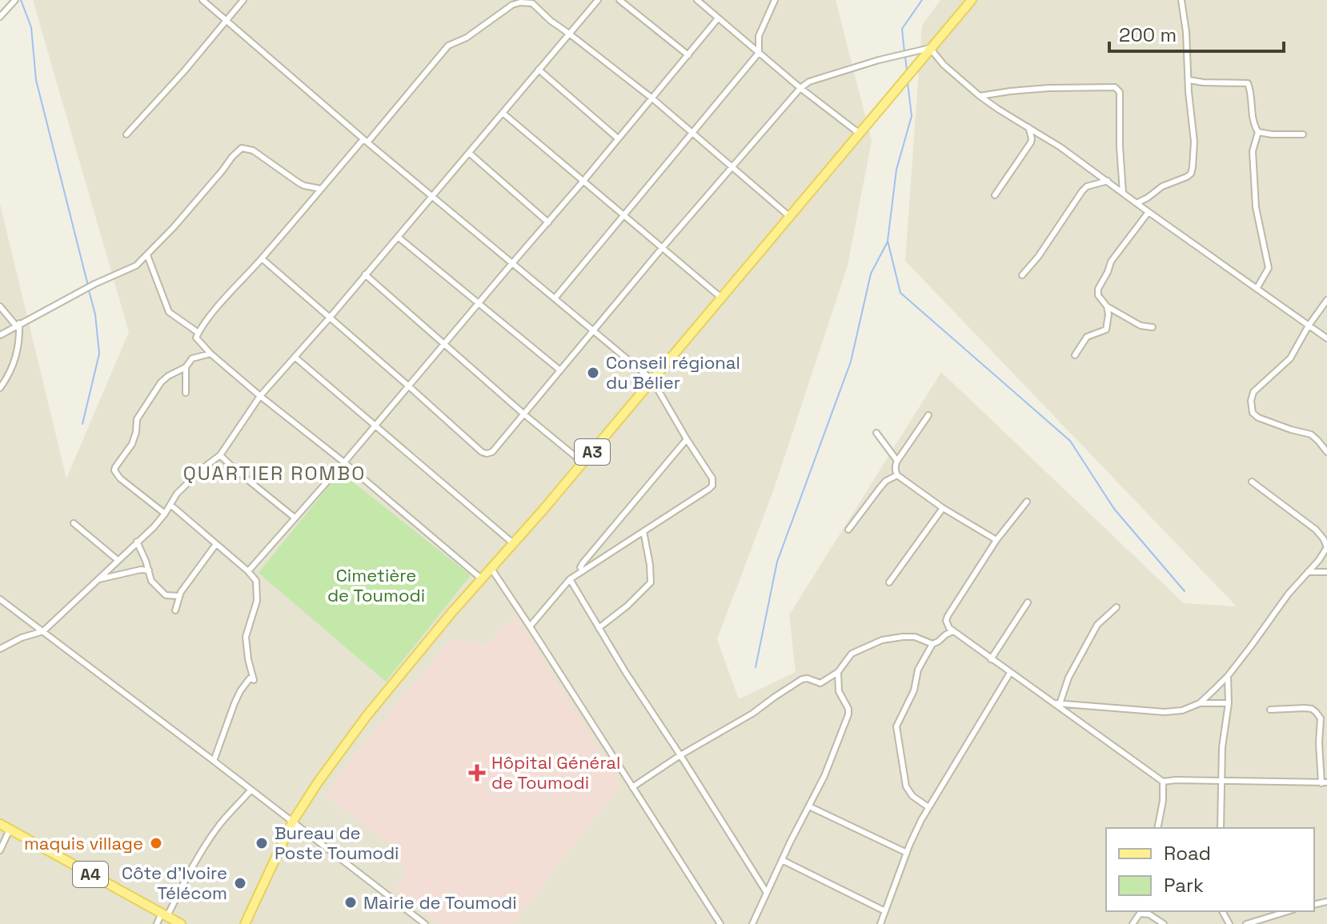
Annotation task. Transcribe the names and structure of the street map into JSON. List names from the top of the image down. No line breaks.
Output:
{"streets":{"main road":["A3","A4"]},"districts":["QUARTIER ROMBO"],"parks":["Cimetière de Toumodi"],"places":{"other":["Conseil régional du Bélier","maquis village","Bureau de Poste Toumodi","Côte d'Ivoire Télécom","Mairie de Toumodi"],"health":["Hôpital Général de Toumodi"]},"legend":["Road","Park"],"scale_bar":"200 m"}
